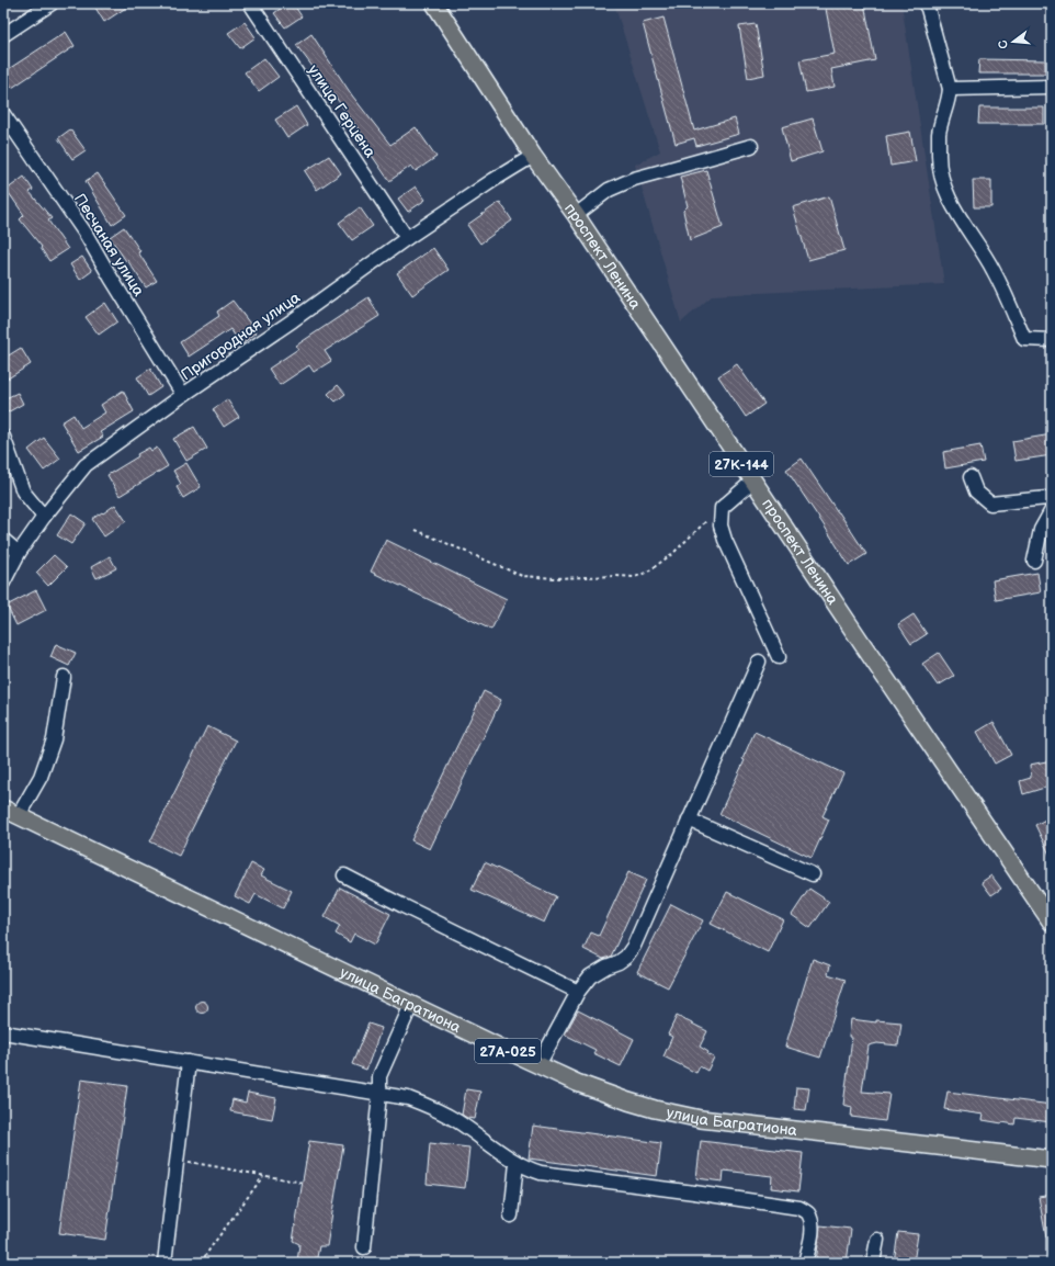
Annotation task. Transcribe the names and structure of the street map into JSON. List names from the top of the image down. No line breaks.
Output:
{"streets":{"main road":["проспект Ленина","27К-144","улица Багратиона","27А-025"],"street":["улица Герцена","Песчаная улица","Пригородная улица"]},"crossings":[["улица Герцена","Пригородная улица"],["Песчаная улица","Пригородная улица"],["проспект Ленина","Пригородная улица"]],"north":"left"}
